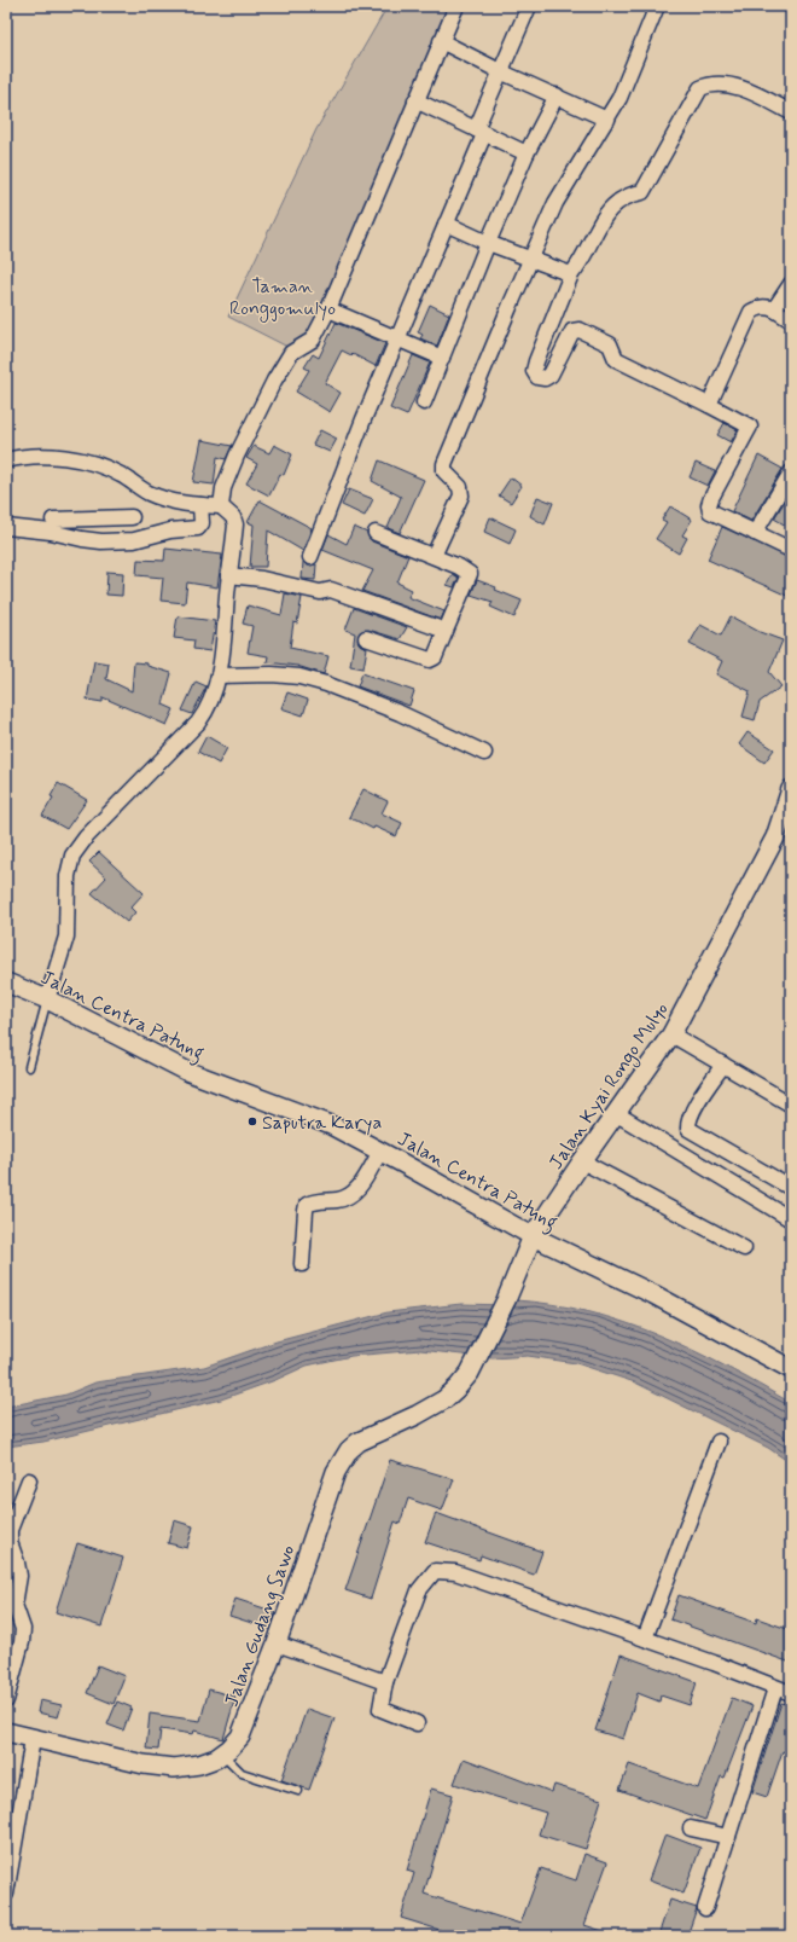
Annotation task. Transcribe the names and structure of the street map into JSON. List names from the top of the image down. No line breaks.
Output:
{"streets":{"street":["Jalan Centra Patung","Jalan Kyai Rongo Mulyo","Jalan Gudang Sawo"]},"crossings":[["Jalan Centra Patung","Jalan Kyai Rongo Mulyo"],["Jalan Kyai Rongo Mulyo","Jalan Gudang Sawo"]],"parks":["Taman Ronggomulyo"],"places":["Saputra Karya"]}
